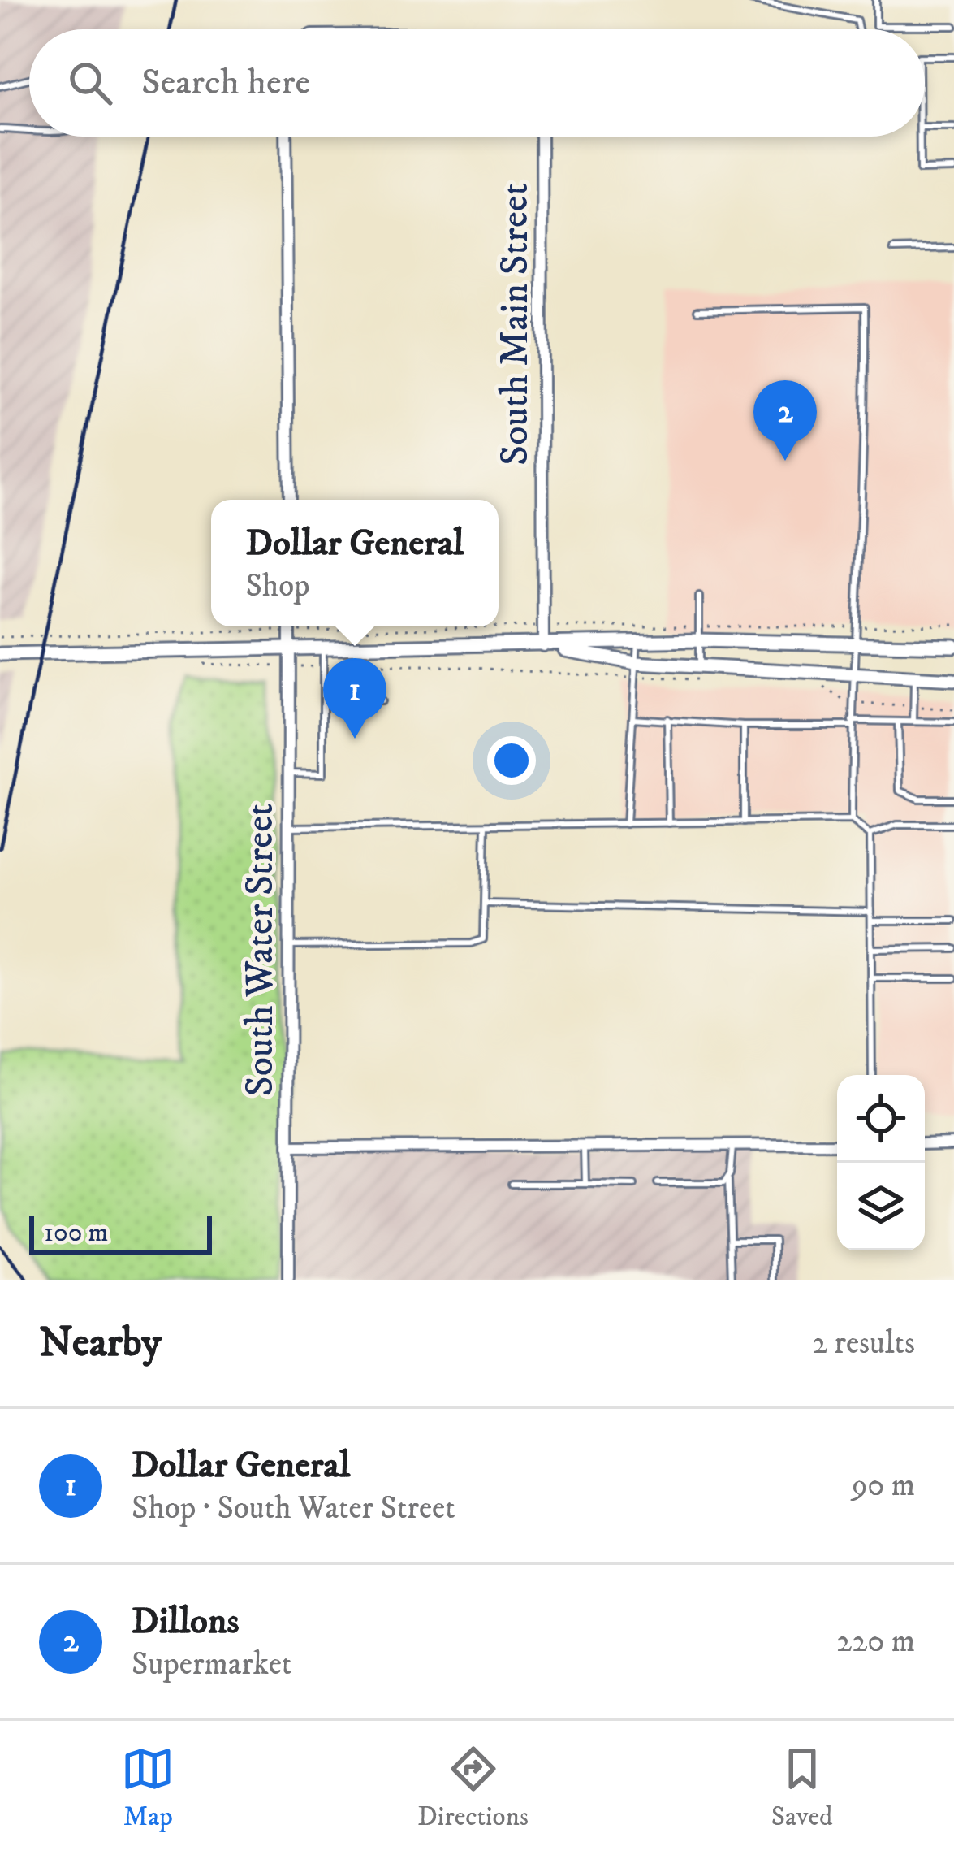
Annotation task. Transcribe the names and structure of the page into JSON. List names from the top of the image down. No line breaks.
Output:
{"streets":{"street":["South Main Street","South Water Street"]},"scale_bar":"100 m","page":{"search":"Search here","pins":["2","1"],"popup":["Dollar General","Shop"],"scale":"100 m","heading":["Nearby","2 results"],"list":[{"mark":"1","name":"Dollar General","note":"Shop · South Water Street","value":"90 m"},{"mark":"2","name":"Dillons","note":"Supermarket","value":"220 m"}],"nav":["Map","Directions","Saved"]}}
